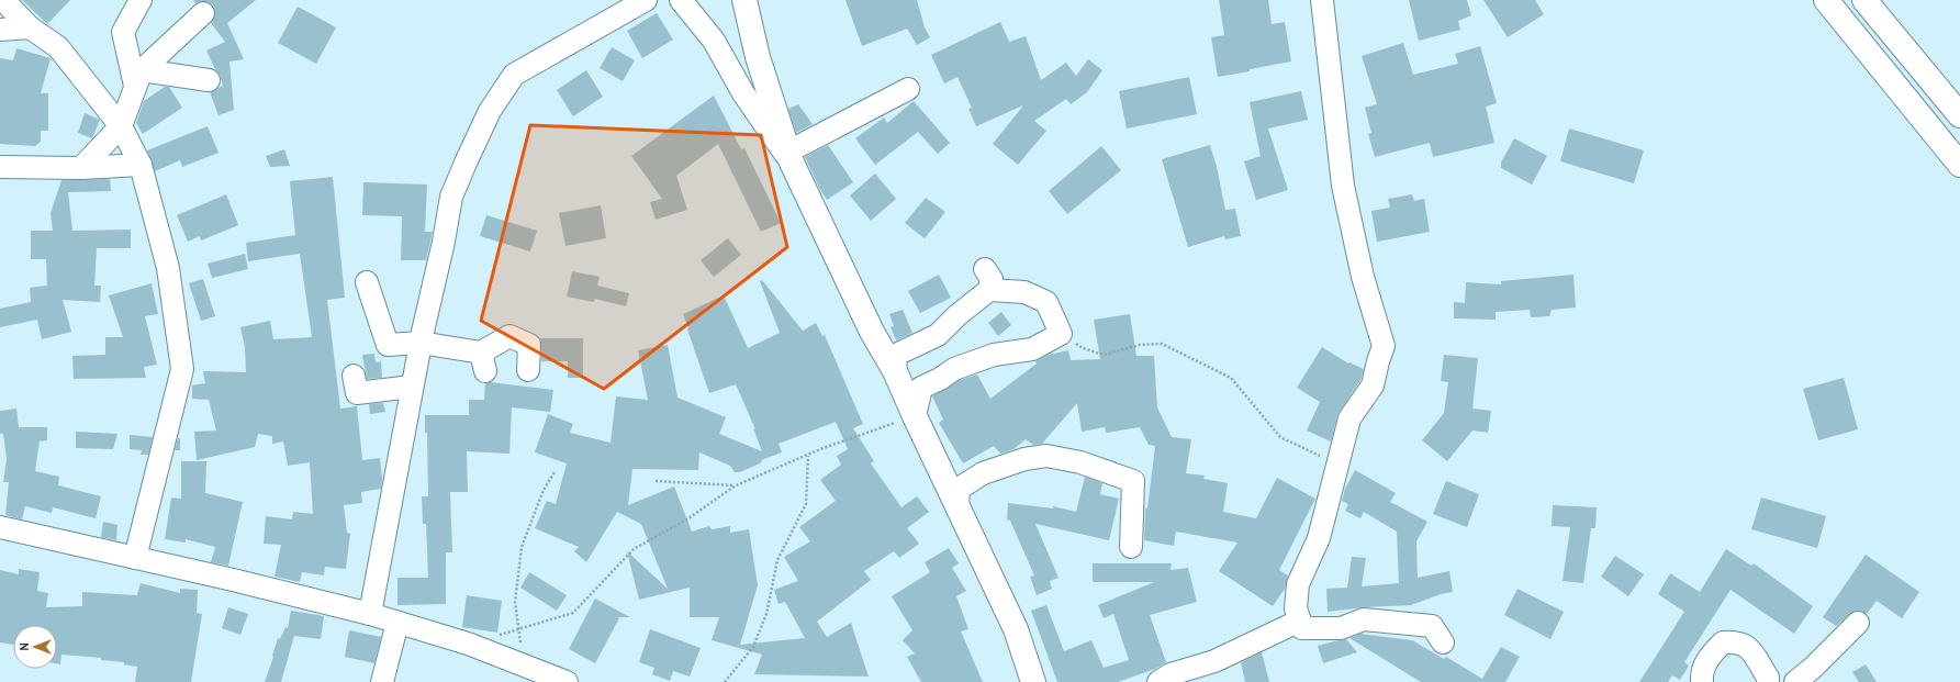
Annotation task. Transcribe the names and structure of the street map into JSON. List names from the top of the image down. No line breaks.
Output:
{"north":"left"}
